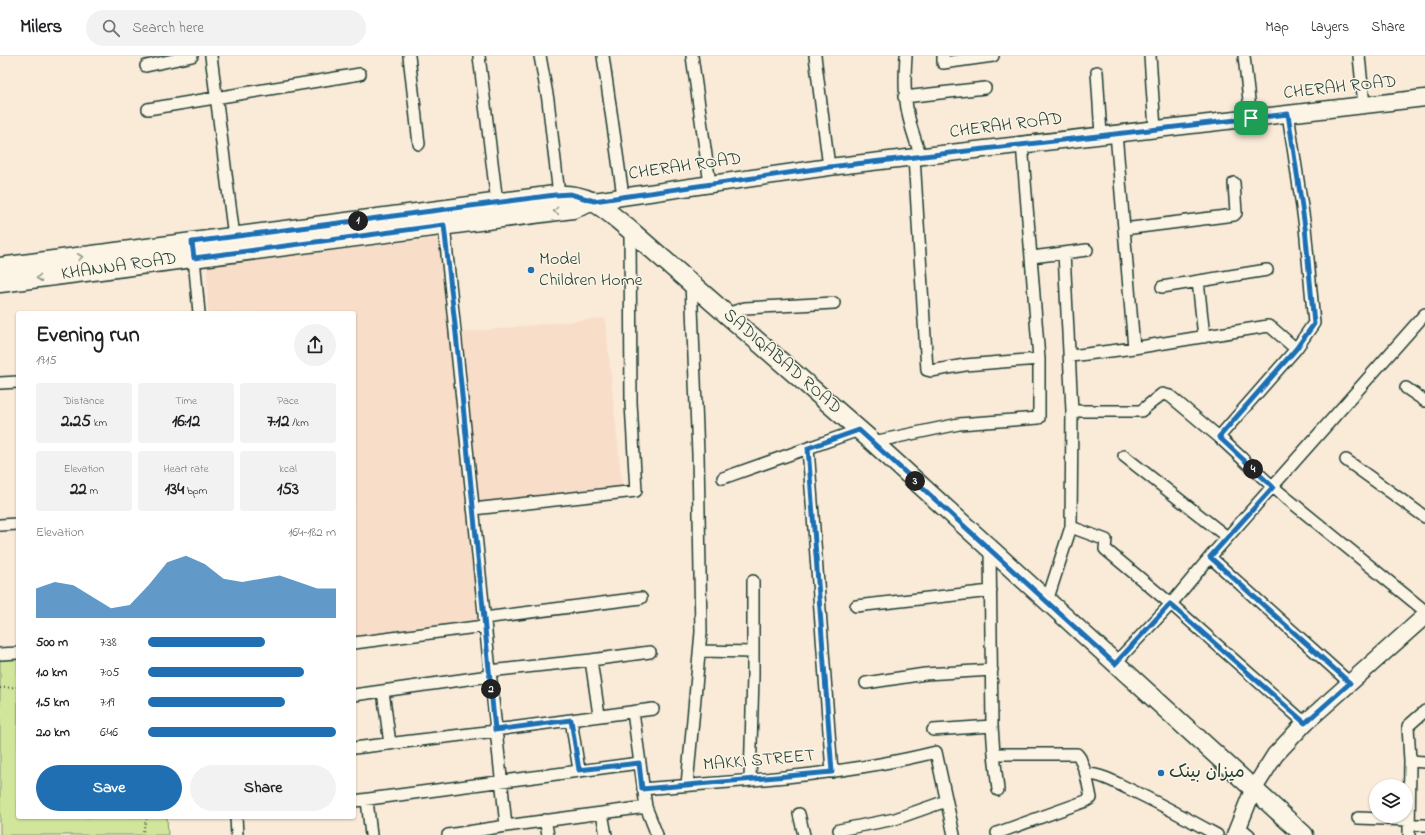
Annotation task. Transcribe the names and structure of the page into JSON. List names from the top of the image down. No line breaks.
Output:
{"streets":{"main road":["KHANNA ROAD","SADIQABAD ROAD"],"street":["CHERAH ROAD","MAKKI STREET"]},"crossings":[["CHERAH ROAD","KHANNA ROAD"],["CHERAH ROAD","SADIQABAD ROAD"],["KHANNA ROAD","SADIQABAD ROAD"]],"places":["Model Children Home","میزان بینک"],"page":{"header":"Milers","search":"Search here","nav":["Map","Layers","Share"],"pins":["1","4","3","2"],"heading":["Evening run","19:15"],"stats":[["Distance","2.25 km"],["Time","16:12"],["Pace","7:12 /km"],["Elevation","22 m"],["Heart rate","134 bpm"],["kcal","153"]],"chart":["Elevation","164–182 m"],"list":[{"name":"500 m","note":"7:38"},{"name":"1.0 km","note":"7:05"},{"name":"1.5 km","note":"7:19"},{"name":"2.0 km","note":"6:46"}],"buttons":["Save","Share"]}}
